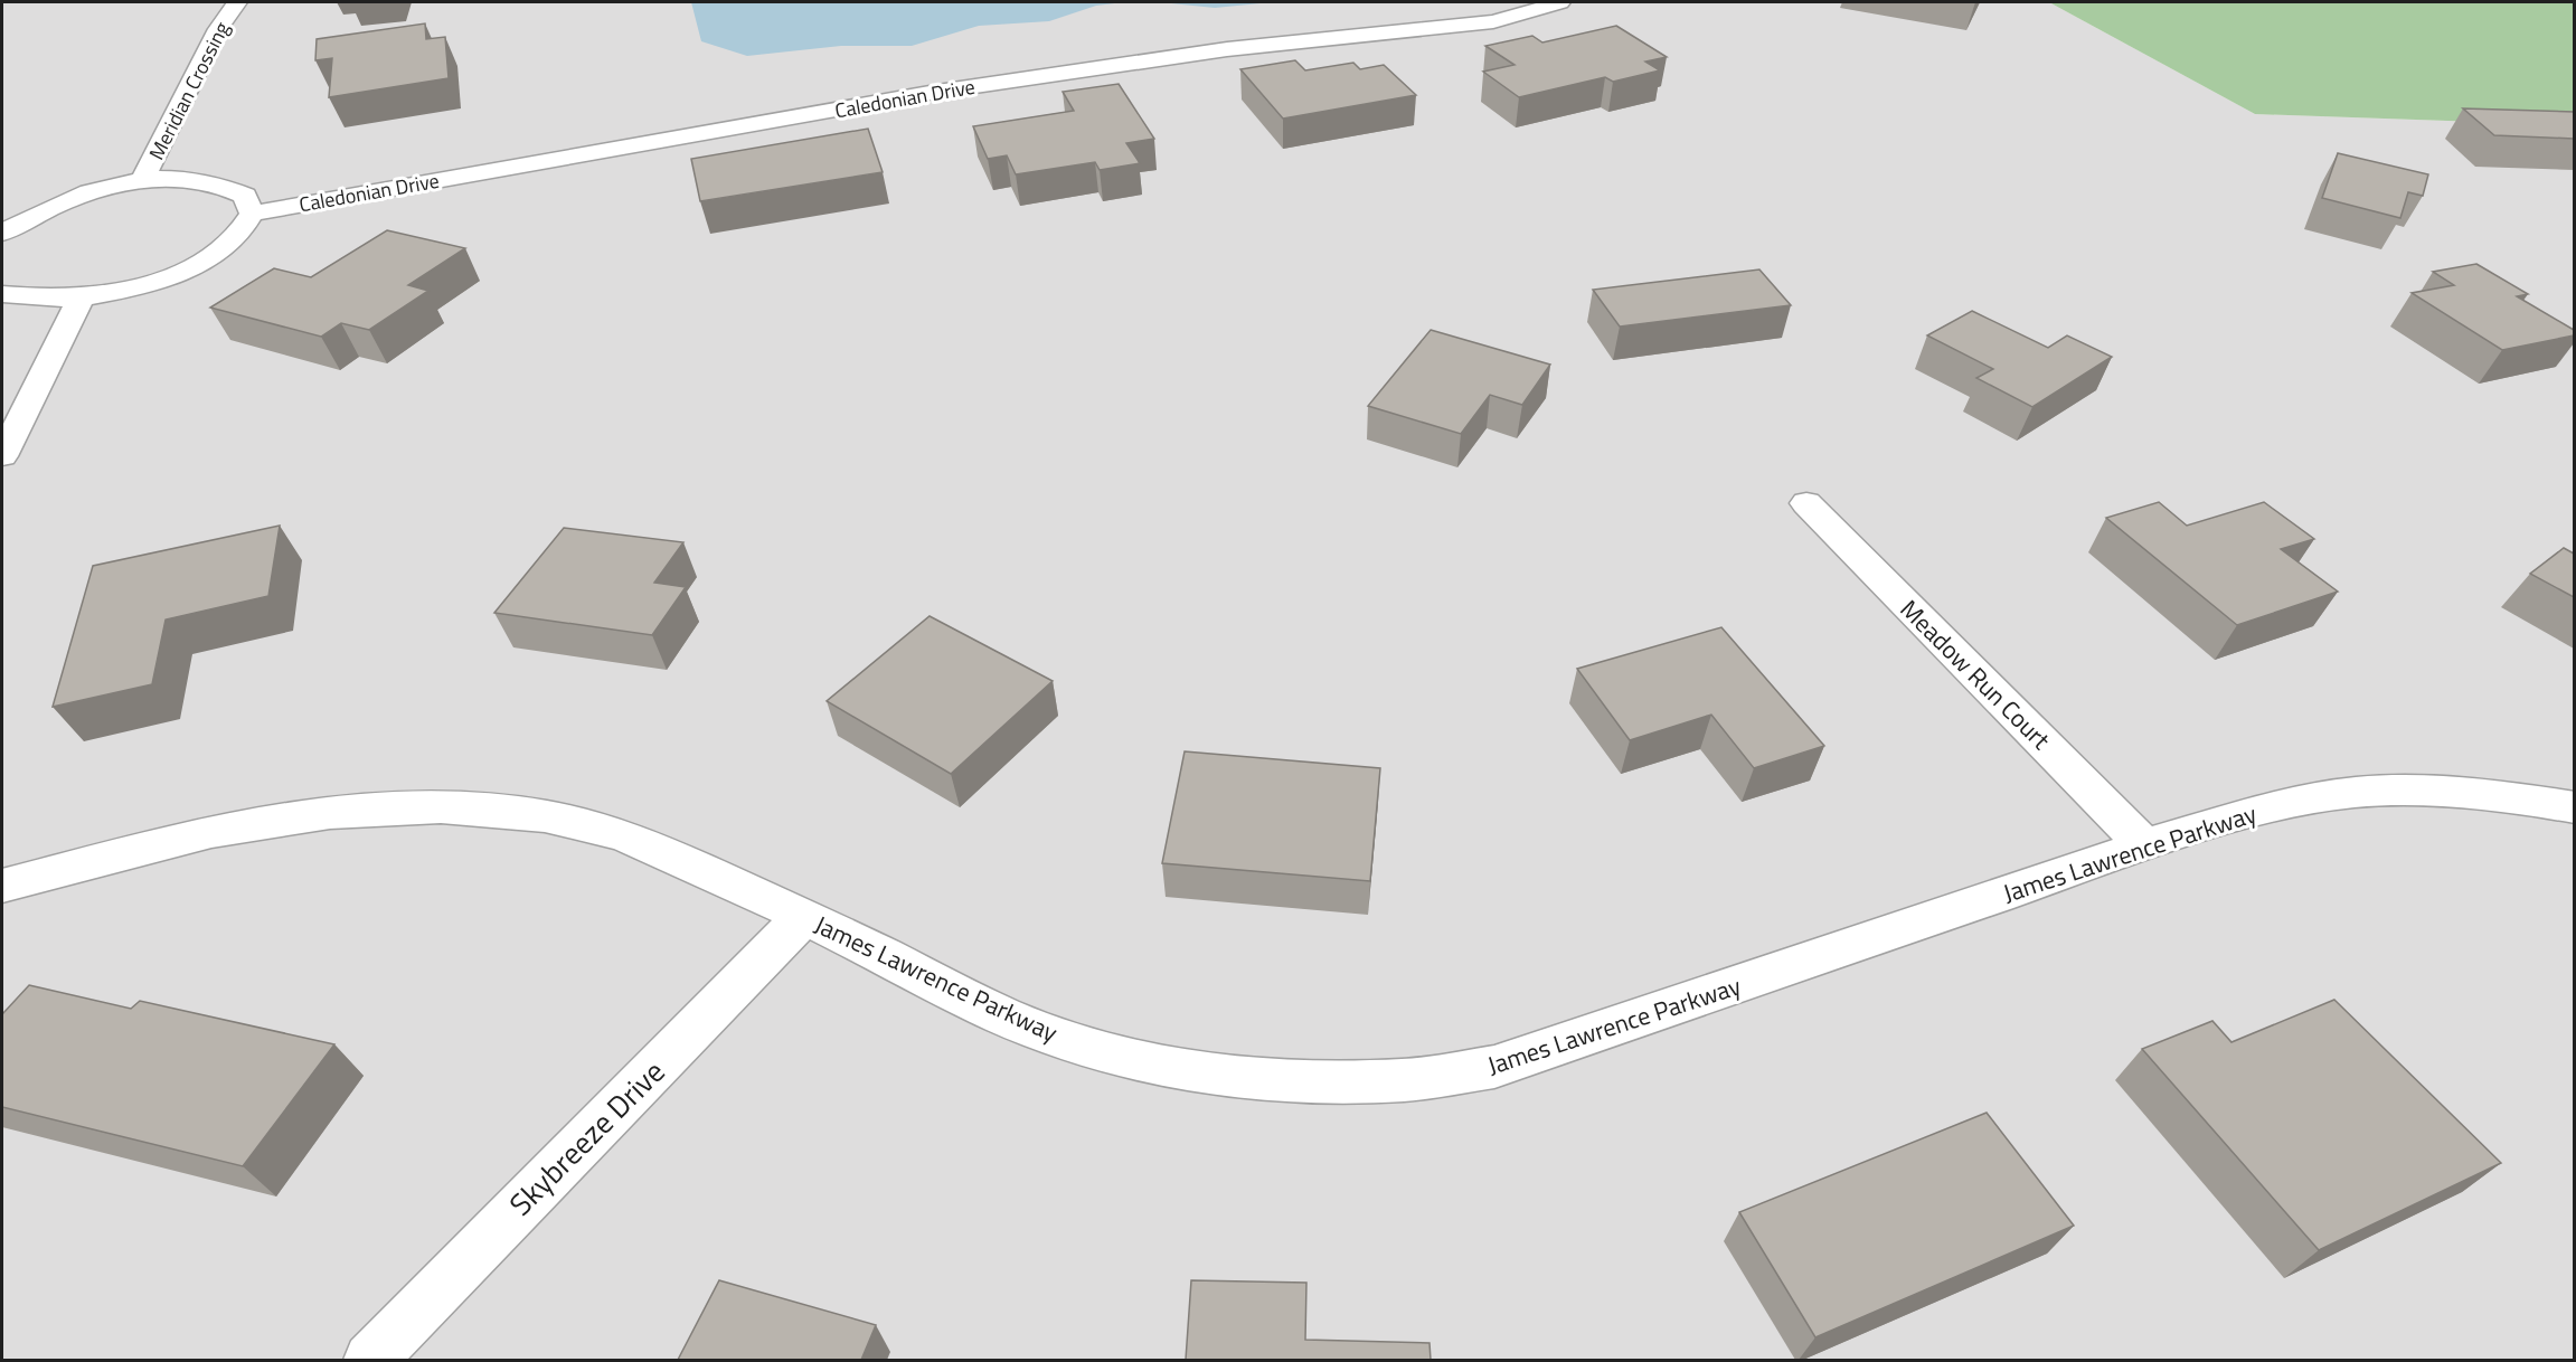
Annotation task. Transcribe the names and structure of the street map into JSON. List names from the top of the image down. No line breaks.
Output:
{"streets":{"street":["Meridian Crossing","Caledonian Drive","Meadow Run Court","James Lawrence Parkway","Skybreeze Drive"]},"crossings":[["Meadow Run Court","James Lawrence Parkway"],["James Lawrence Parkway","Skybreeze Drive"]]}
